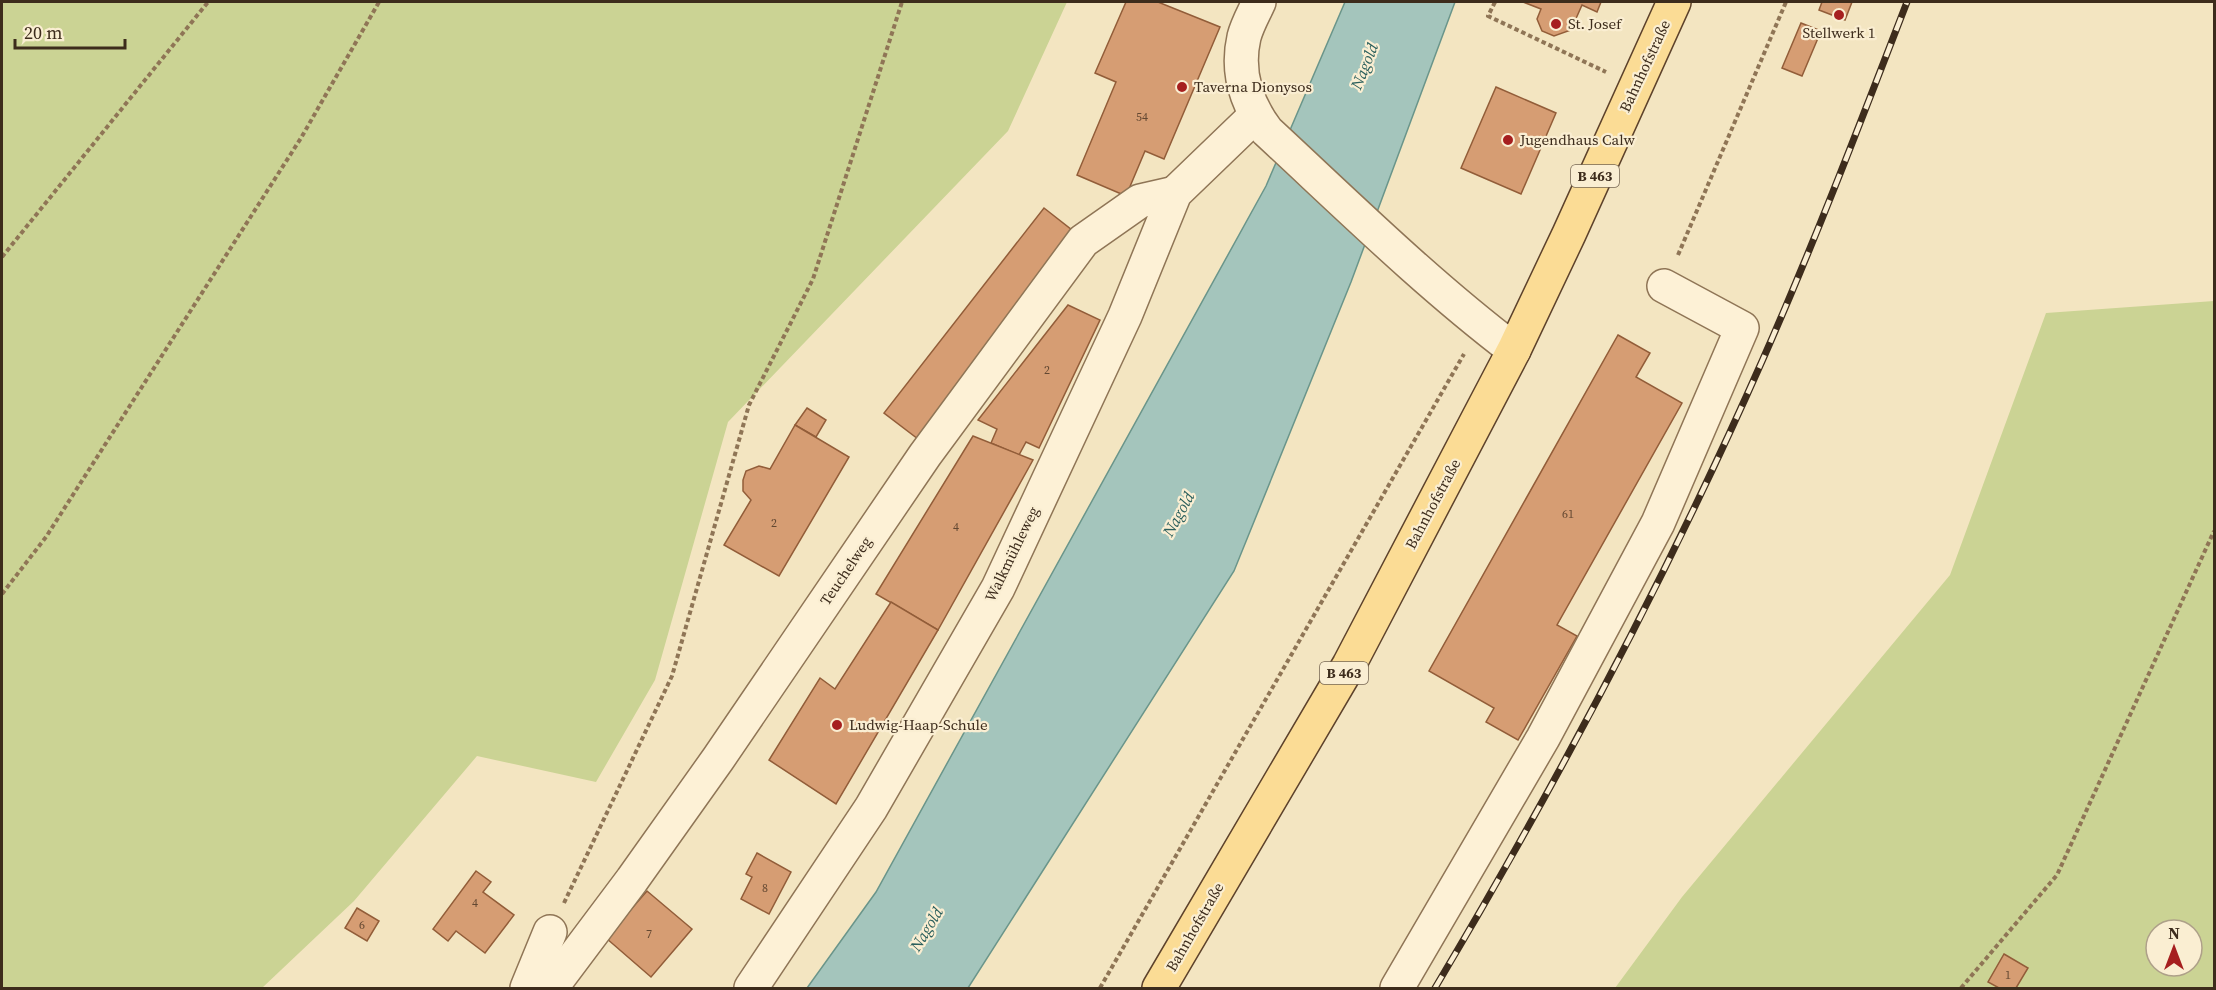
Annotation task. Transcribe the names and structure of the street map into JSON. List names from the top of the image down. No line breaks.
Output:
{"streets":{"main road":["Bahnhofstraße","B 463"],"street":["Walkmühleweg","Teuchelweg"]},"crossings":[["Walkmühleweg","Teuchelweg"]],"water":["Nagold"],"places":["Stellwerk 1","St. Josef","Taverna Dionysos","Jugendhaus Calw","Ludwig-Haap-Schule"],"house_numbers":["54","2","61","2","4","8","4","6","7","1"],"scale_bar":"20 m","north":"top"}
